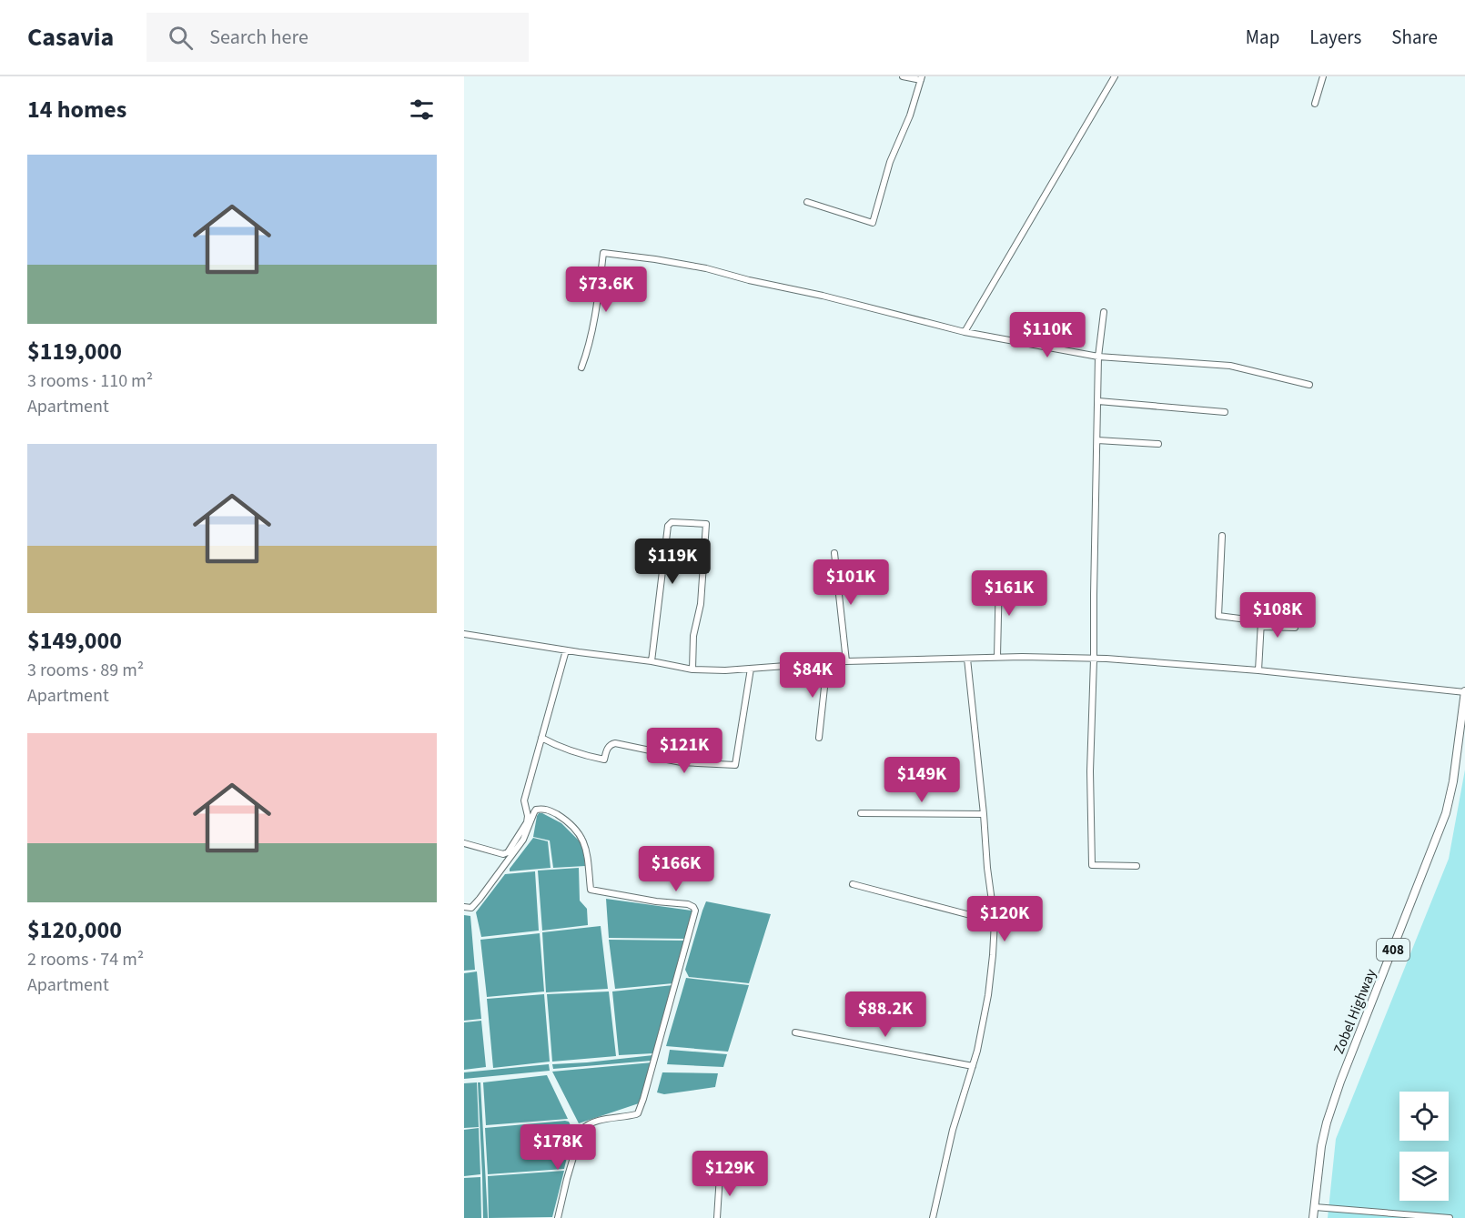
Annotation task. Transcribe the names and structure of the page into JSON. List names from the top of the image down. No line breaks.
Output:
{"streets":{"main road":["408","Zobel Highway"]},"page":{"header":"Casavia","search":"Search here","nav":["Map","Layers","Share"],"heading":"14 homes","list":[{"name":"$119,000","note":"3 rooms · 110 m² · Apartment"},{"name":"$149,000","note":"3 rooms · 89 m² · Apartment"},{"name":"$120,000","note":"2 rooms · 74 m² · Apartment"}],"price":["$73.6K","$110K","$119K","$101K","$161K","$108K","$84K","$121K","$149K","$166K","$120K","$88.2K","$178K","$129K"]}}
